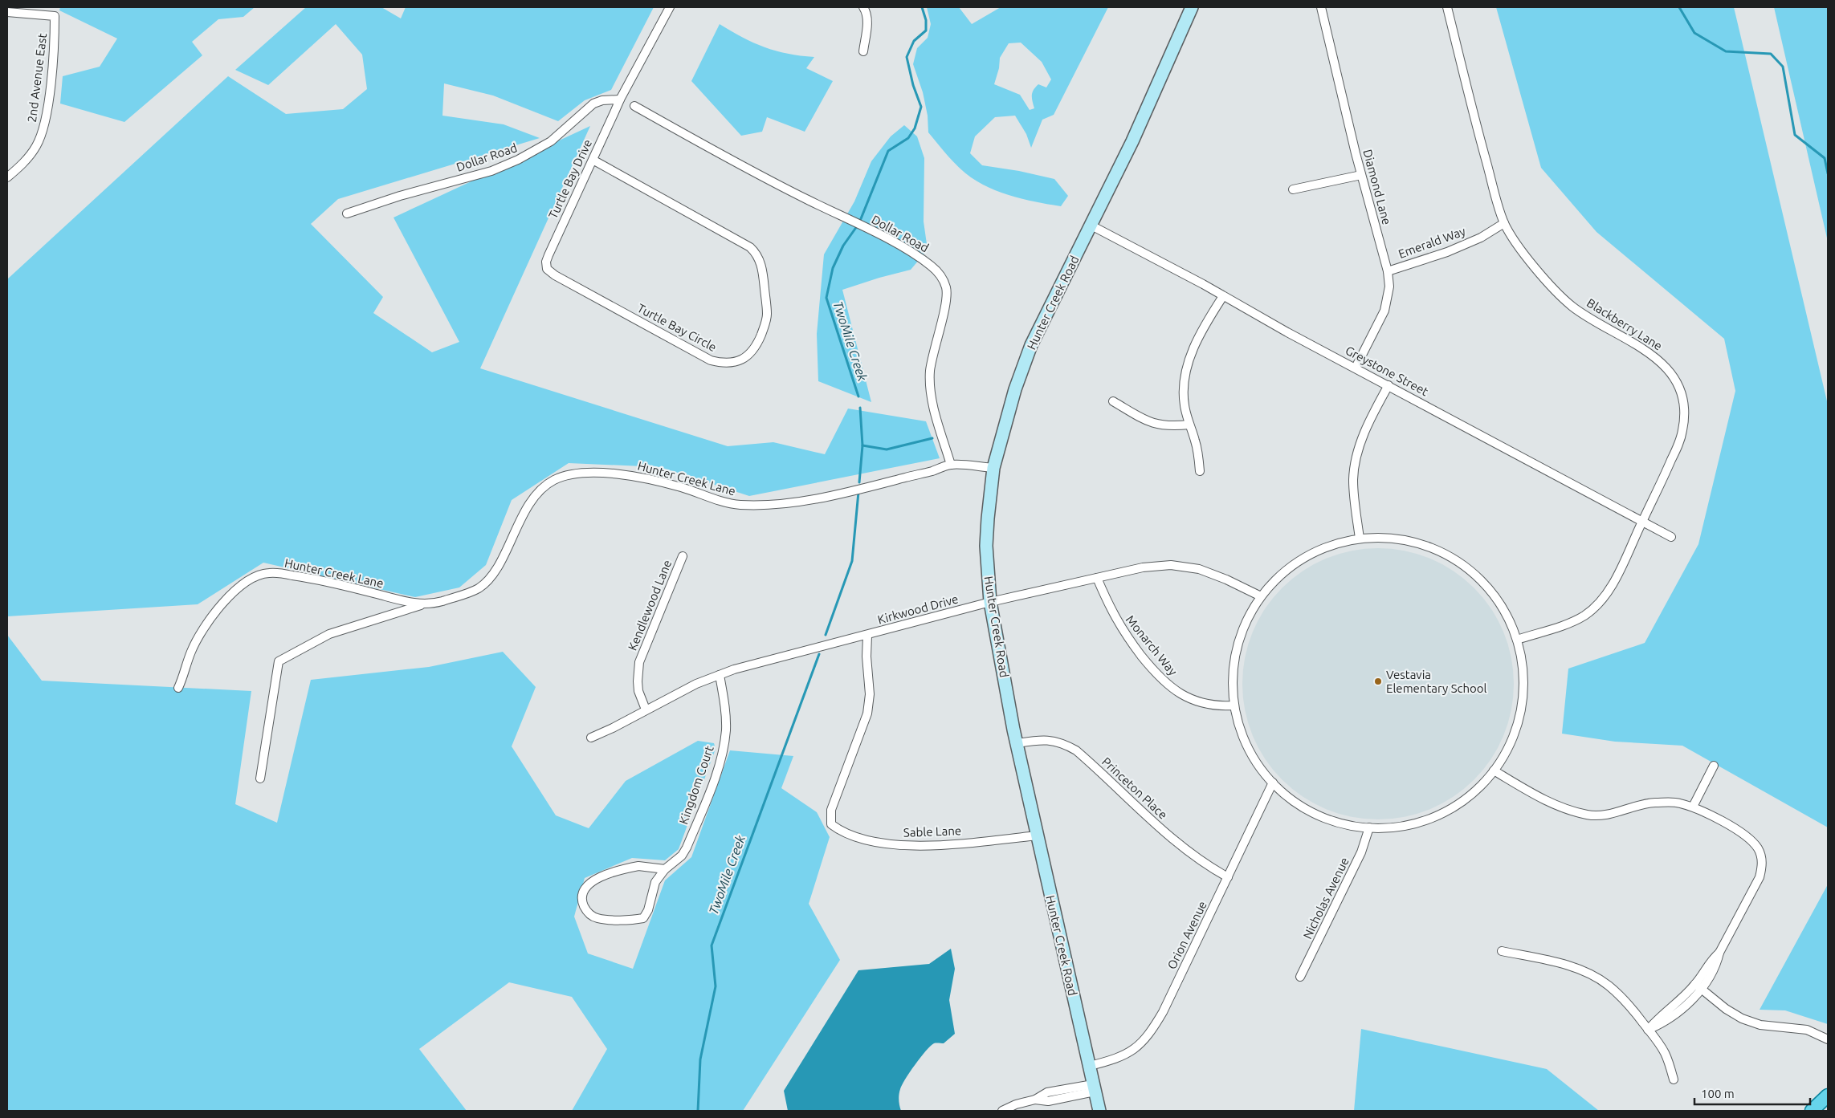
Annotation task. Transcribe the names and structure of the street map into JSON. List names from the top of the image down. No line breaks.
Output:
{"streets":{"main road":["Hunter Creek Road"],"street":["2nd Avenue East","Dollar Road","Turtle Bay Drive","Diamond Lane","Emerald Way","Blackberry Lane","Turtle Bay Circle","Greystone Street","Hunter Creek Lane","Kendlewood Lane","Kirkwood Drive","Monarch Way","Kingdom Court","Princeton Place","Sable Lane","Nicholas Avenue","Orion Avenue"]},"crossings":[["Dollar Road","Turtle Bay Drive"],["Dollar Road","Hunter Creek Lane"],["Turtle Bay Drive","Turtle Bay Circle"],["Diamond Lane","Emerald Way"],["Diamond Lane","Greystone Street"],["Emerald Way","Blackberry Lane"],["Hunter Creek Road","Greystone Street"],["Hunter Creek Road","Kirkwood Drive"],["Hunter Creek Road","Princeton Place"],["Hunter Creek Road","Sable Lane"],["Hunter Creek Road","Orion Avenue"],["Blackberry Lane","Greystone Street"],["Kendlewood Lane","Kirkwood Drive"],["Kirkwood Drive","Monarch Way"],["Kirkwood Drive","Kingdom Court"],["Kirkwood Drive","Sable Lane"],["Princeton Place","Orion Avenue"]],"water":["TwoMile Creek"],"places":["Vestavia Elementary School"],"scale_bar":"100 m"}
